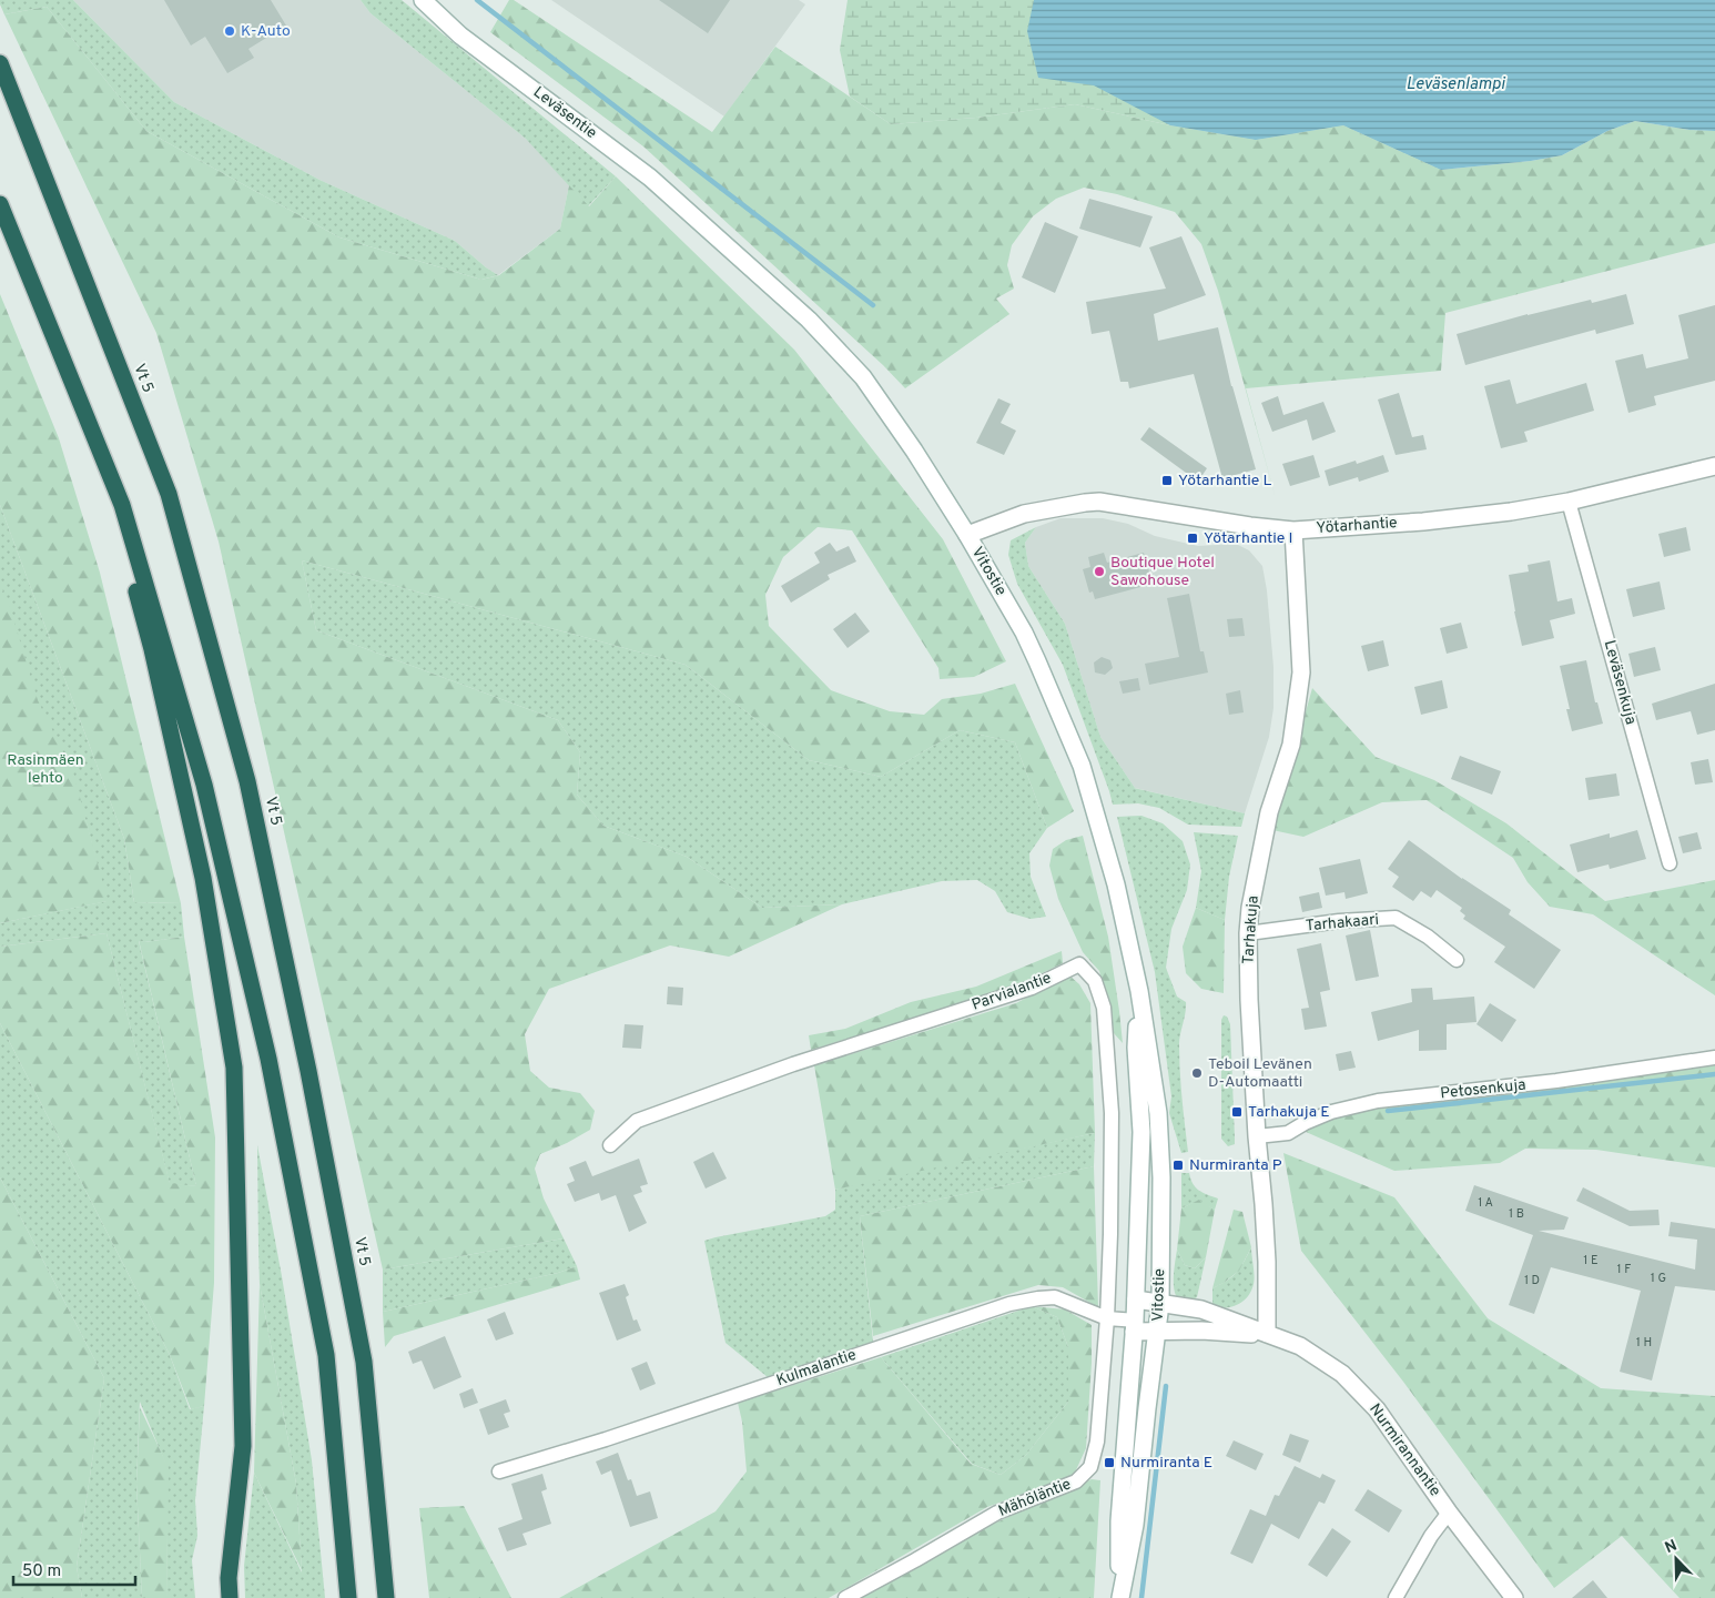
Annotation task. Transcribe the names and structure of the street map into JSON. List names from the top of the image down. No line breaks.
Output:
{"streets":{"highway":["Vt 5"],"main road":["Leväsentie","Yötarhantie","Vitostie","Tarhakuja","Nurmirannantie"],"street":["Leväsenkuja","Tarhakaari","Parvialantie","Petosenkuja","Kulmalantie","Mähöläntie"]},"crossings":[["Leväsentie","Vitostie"],["Yötarhantie","Vitostie"],["Yötarhantie","Leväsenkuja"],["Yötarhantie","Tarhakuja"],["Vitostie","Kulmalantie"],["Vitostie","Nurmirannantie"],["Tarhakaari","Tarhakuja"],["Tarhakuja","Petosenkuja"],["Tarhakuja","Nurmirannantie"],["Parvialantie","Kulmalantie"],["Parvialantie","Mähöläntie"],["Kulmalantie","Nurmirannantie"],["Kulmalantie","Mähöläntie"]],"water":["Leväsenlampi"],"parks":["Rasinmäen lehto"],"places":{"other":["K-Auto","Boutique Hotel Sawohouse","Teboil Levänen D-Automaatti"],"transit":["Yötarhantie L","Yötarhantie I","Tarhakuja E","Nurmiranta P","Nurmiranta E"]},"house_numbers":["1 A","1 B","1 E","1 F","1 G","1 D","1 H"],"scale_bar":"50 m","north":"top left"}
